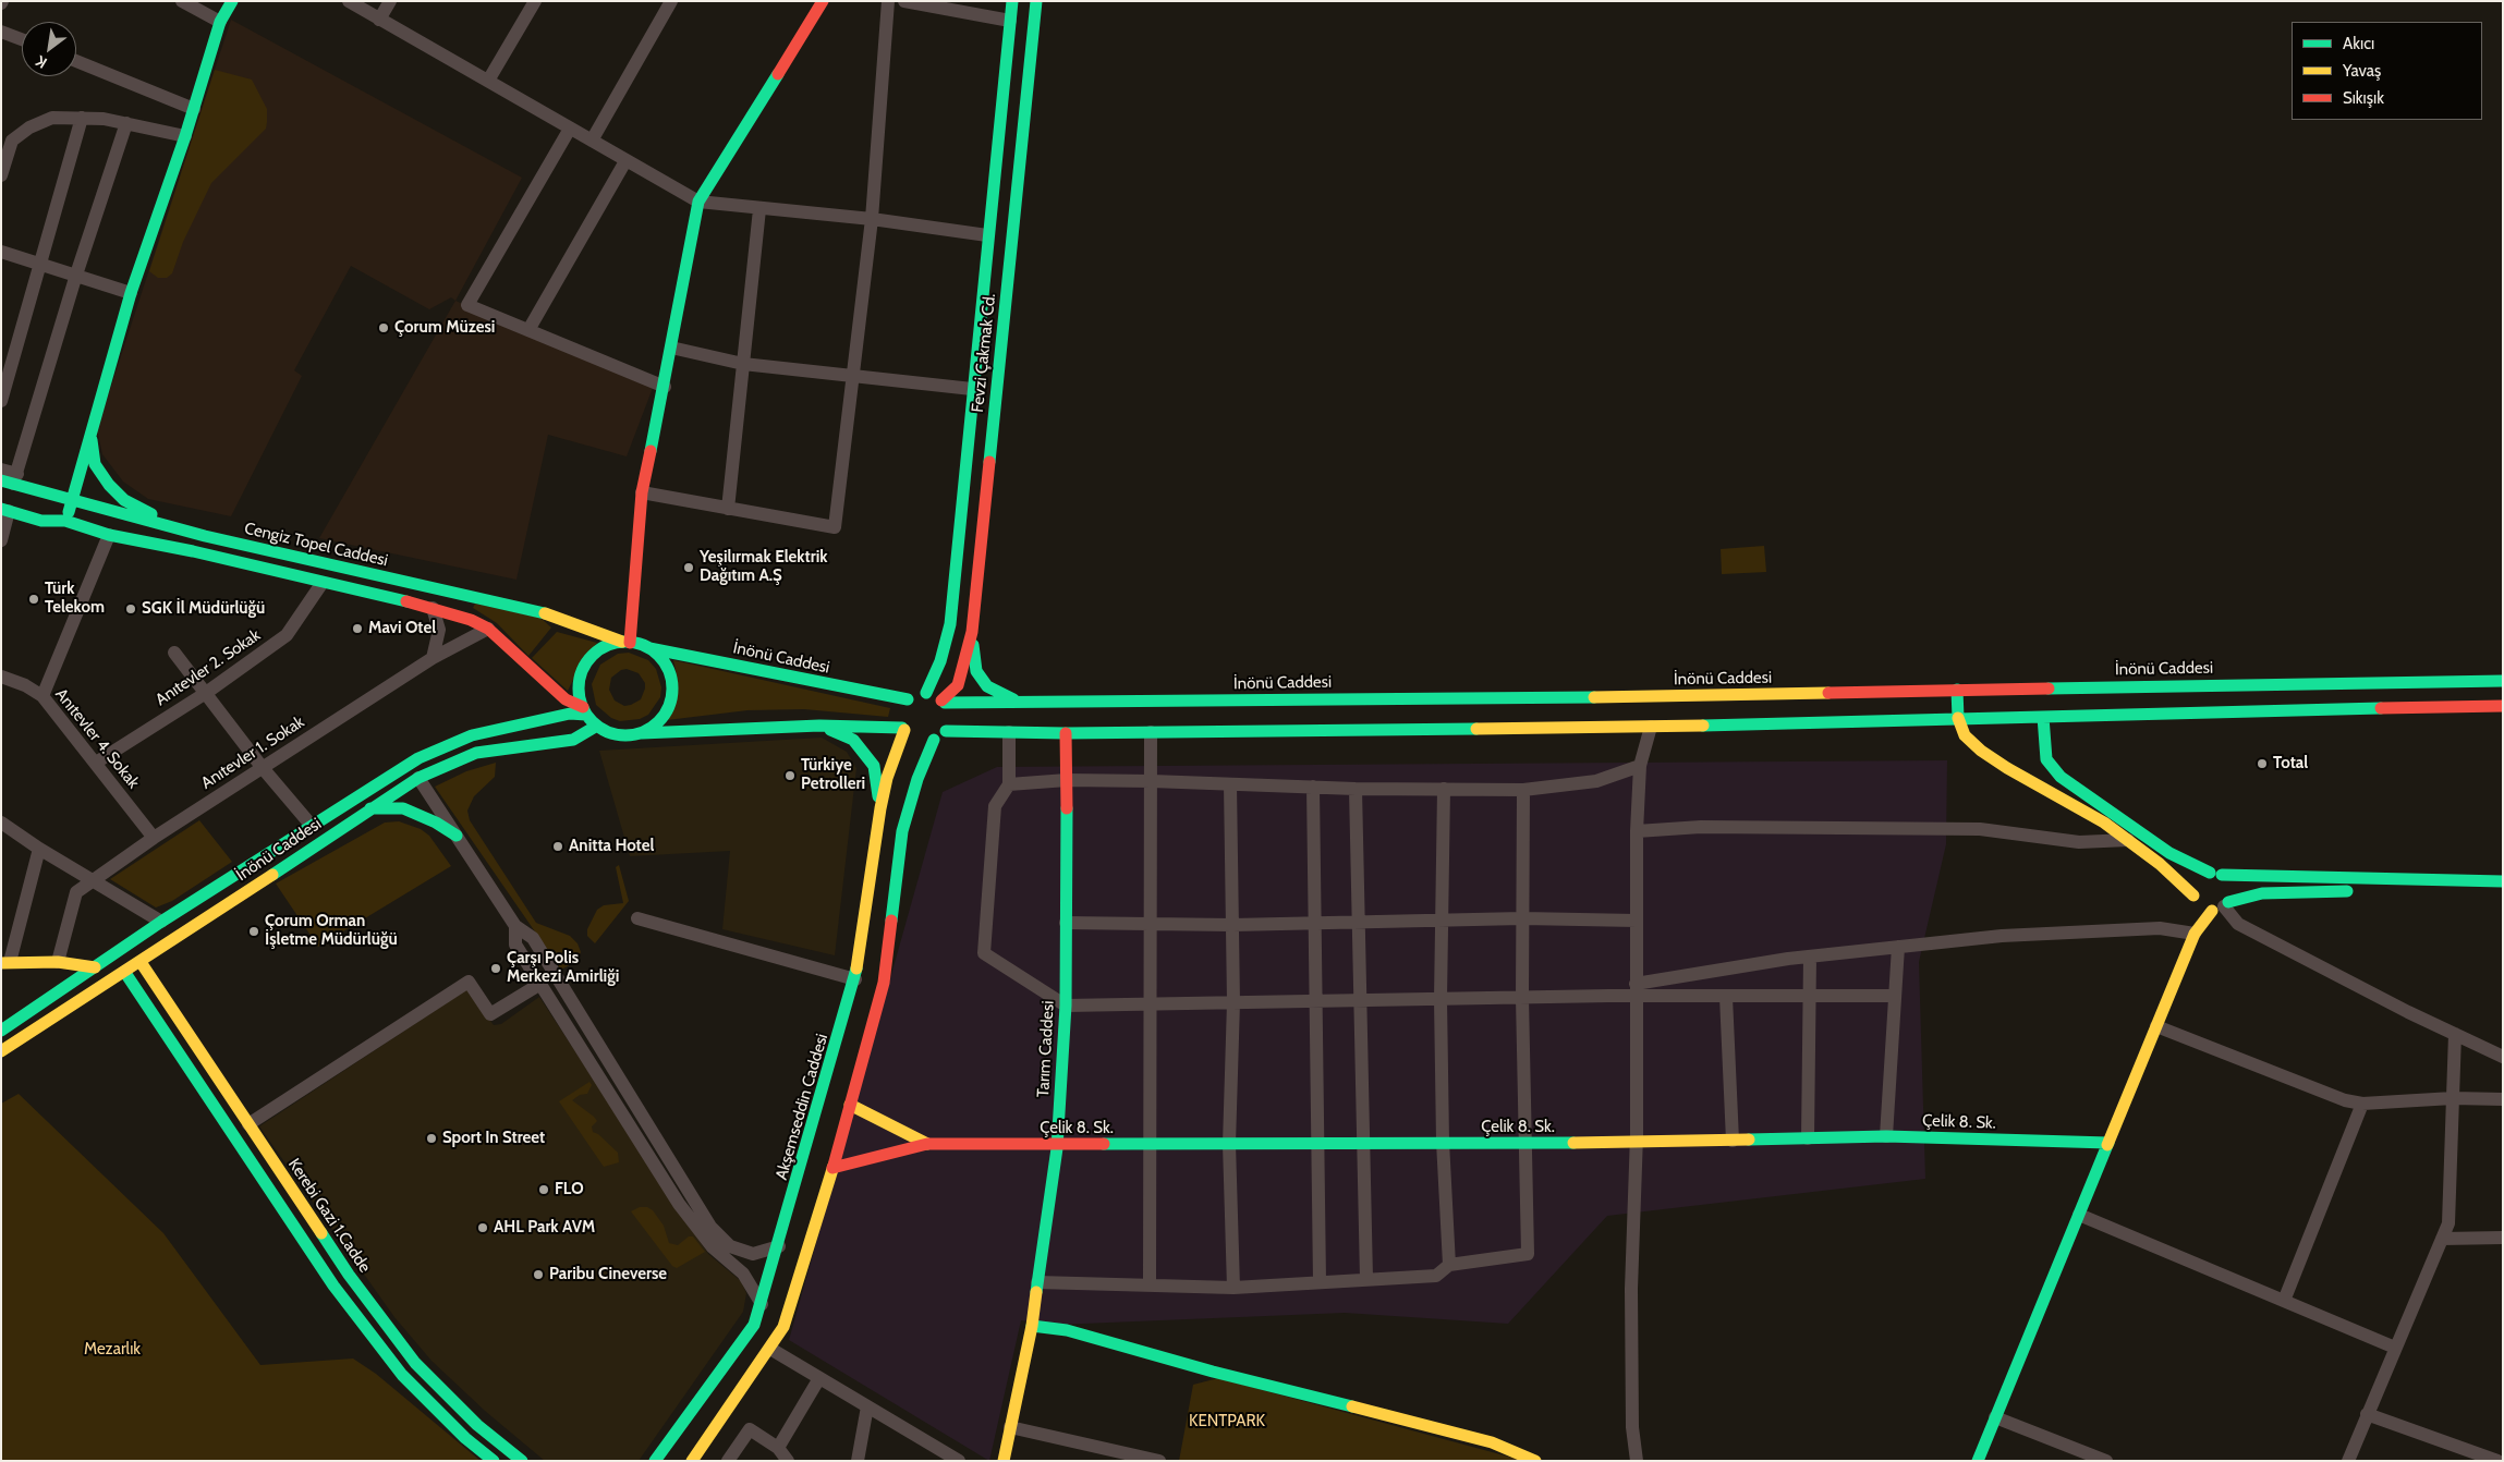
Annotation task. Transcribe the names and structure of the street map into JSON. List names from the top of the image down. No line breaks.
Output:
{"streets":{"street":["Fevzi Çakmak Cd.","Cengiz Topel Caddesi","İnönü Caddesi","Anıtevler 2. Sokak","Anıtevler 4. Sokak","Anıtevler 1. Sokak","Tarım Caddesi","Akşemseddin Caddesi","Çelik 8. Sk.","Kerebi Gazi 1.Cadde"]},"crossings":[["Fevzi Çakmak Cd.","İnönü Caddesi"],["Fevzi Çakmak Cd.","Akşemseddin Caddesi"],["Cengiz Topel Caddesi","İnönü Caddesi"],["İnönü Caddesi","Akşemseddin Caddesi"],["İnönü Caddesi","Kerebi Gazi 1.Cadde"],["Anıtevler 2. Sokak","Anıtevler 4. Sokak"],["Anıtevler 4. Sokak","Anıtevler 1. Sokak"],["Tarım Caddesi","Çelik 8. Sk."]],"parks":["Mezarlık","KENTPARK"],"places":["Çorum Müzesi","Yeşilırmak Elektrik Dağıtım A.Ş","Türk Telekom","SGK İl Müdürlüğü","Mavi Otel","Total","Türkiye Petrolleri","Anitta Hotel","Çorum Orman İşletme Müdürlüğü","Çarşı Polis Merkezi Amirliği","Sport In Street","FLO","AHL Park AVM","Paribu Cineverse"],"legend":["Akıcı","Yavaş","Sıkışık"],"north":"bottom left"}
